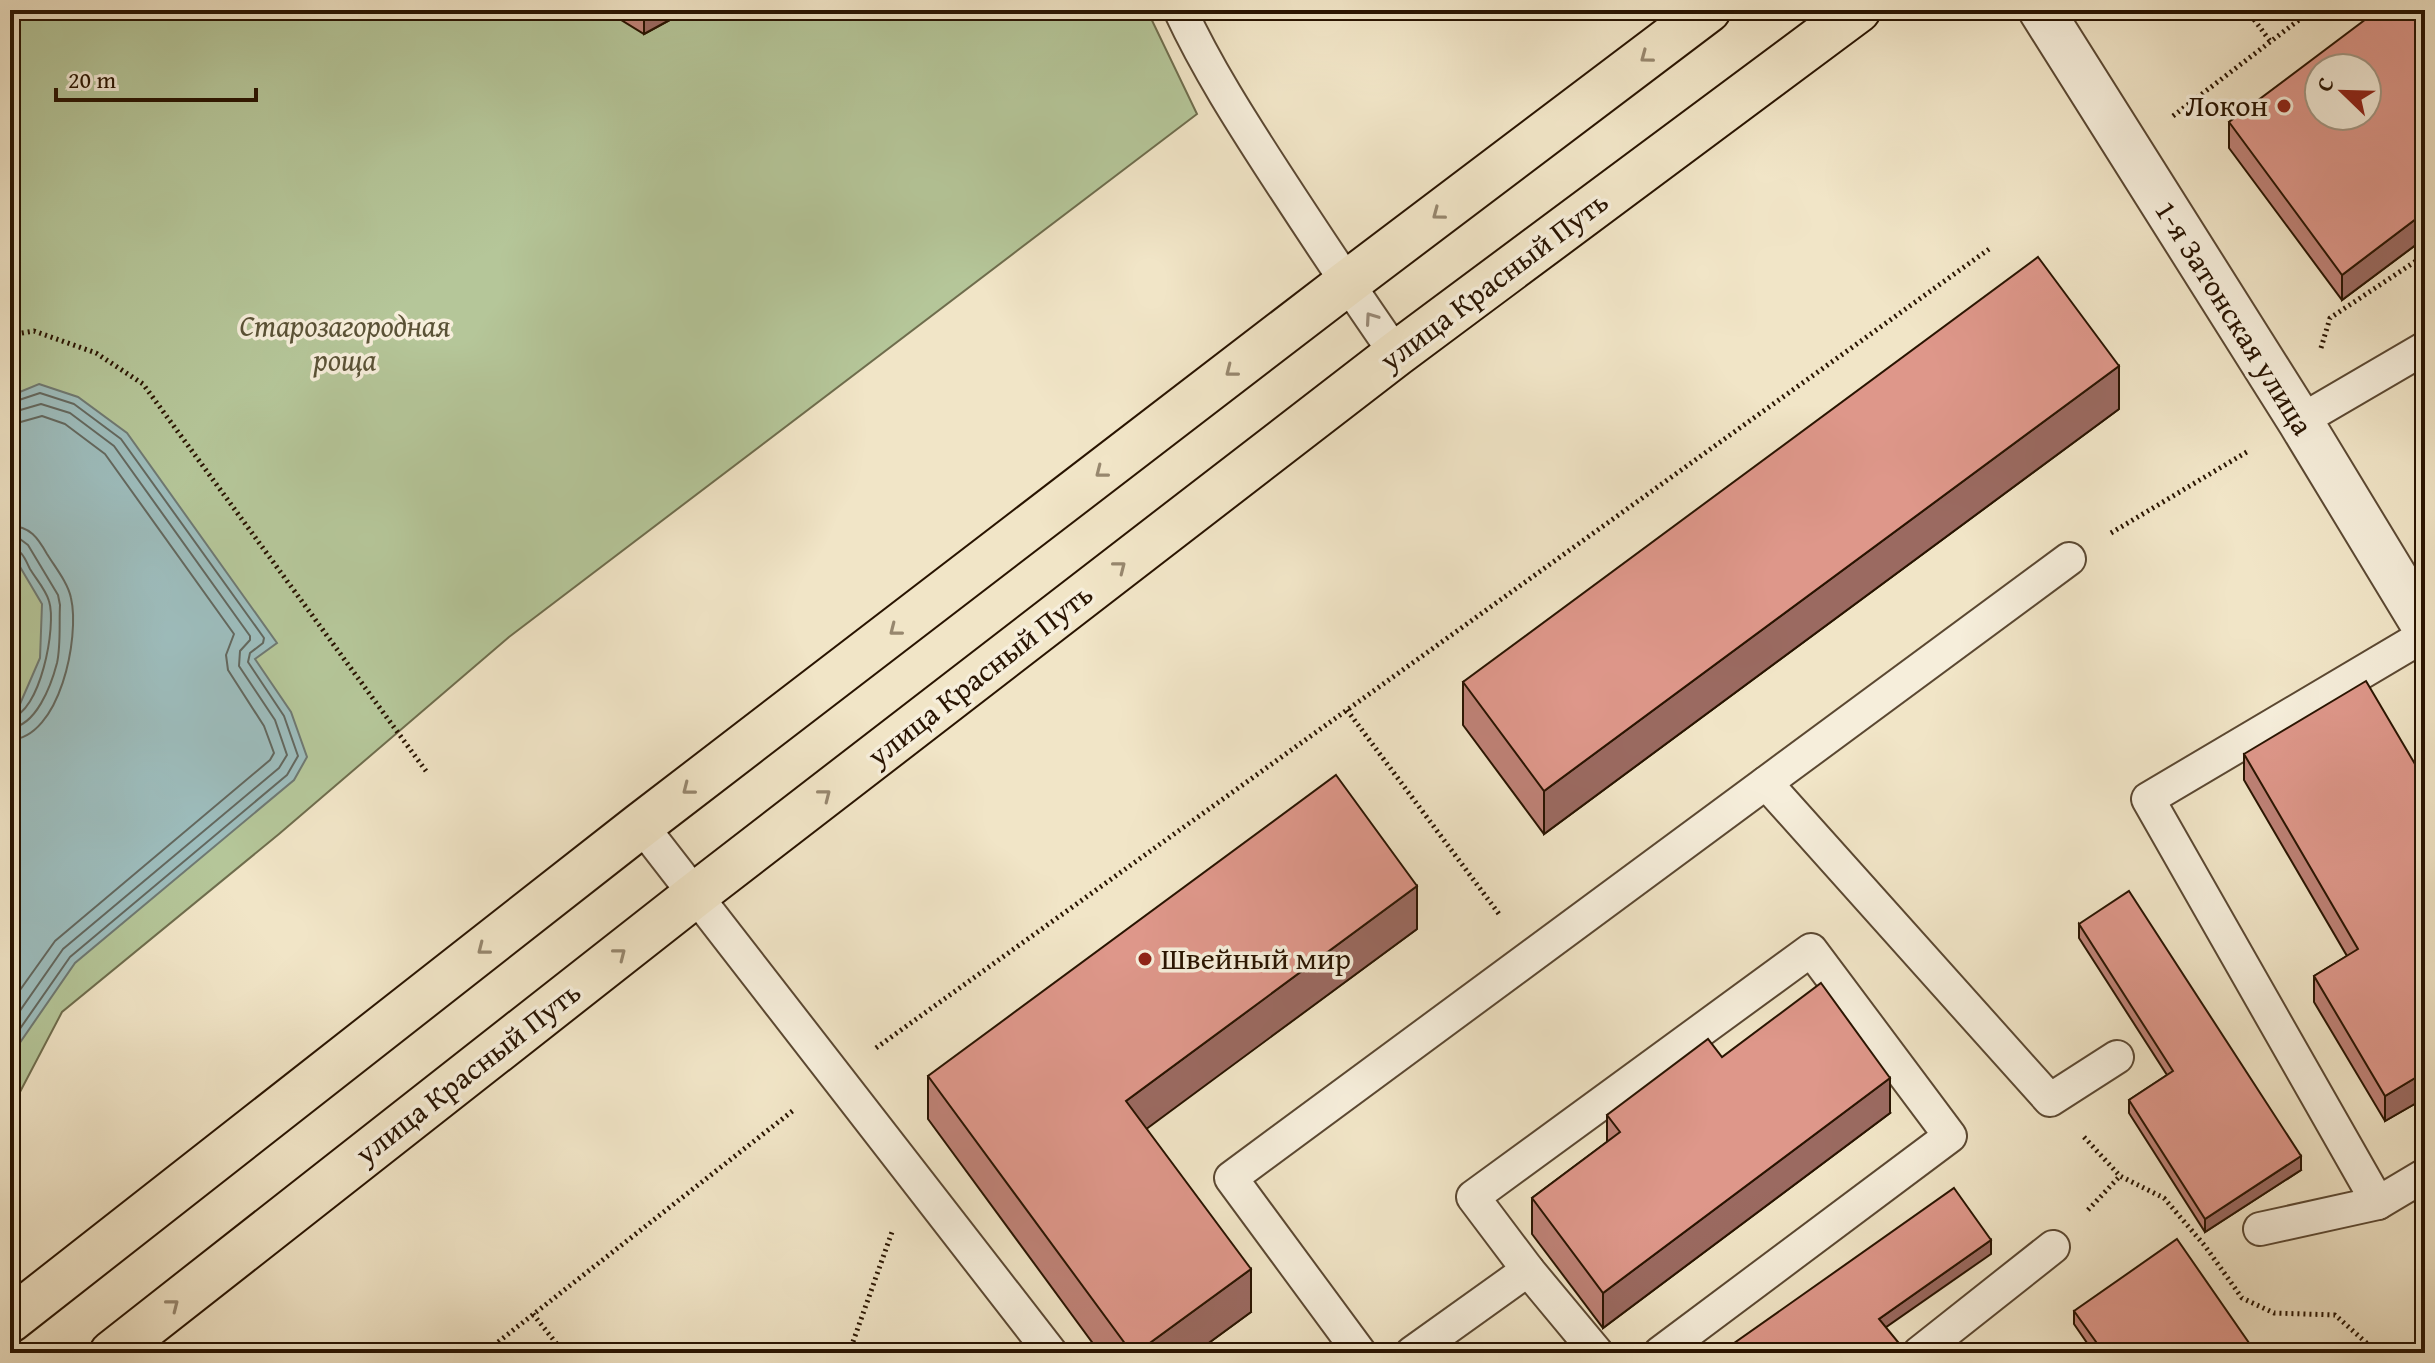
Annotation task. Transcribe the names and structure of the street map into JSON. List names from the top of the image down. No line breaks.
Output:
{"streets":{"main road":["улица Красный Путь"],"street":["1-я Затонская улица"]},"parks":["Старозагородная роща"],"places":["Локон","Швейный мир"],"scale_bar":"20 m","north":"top left"}
